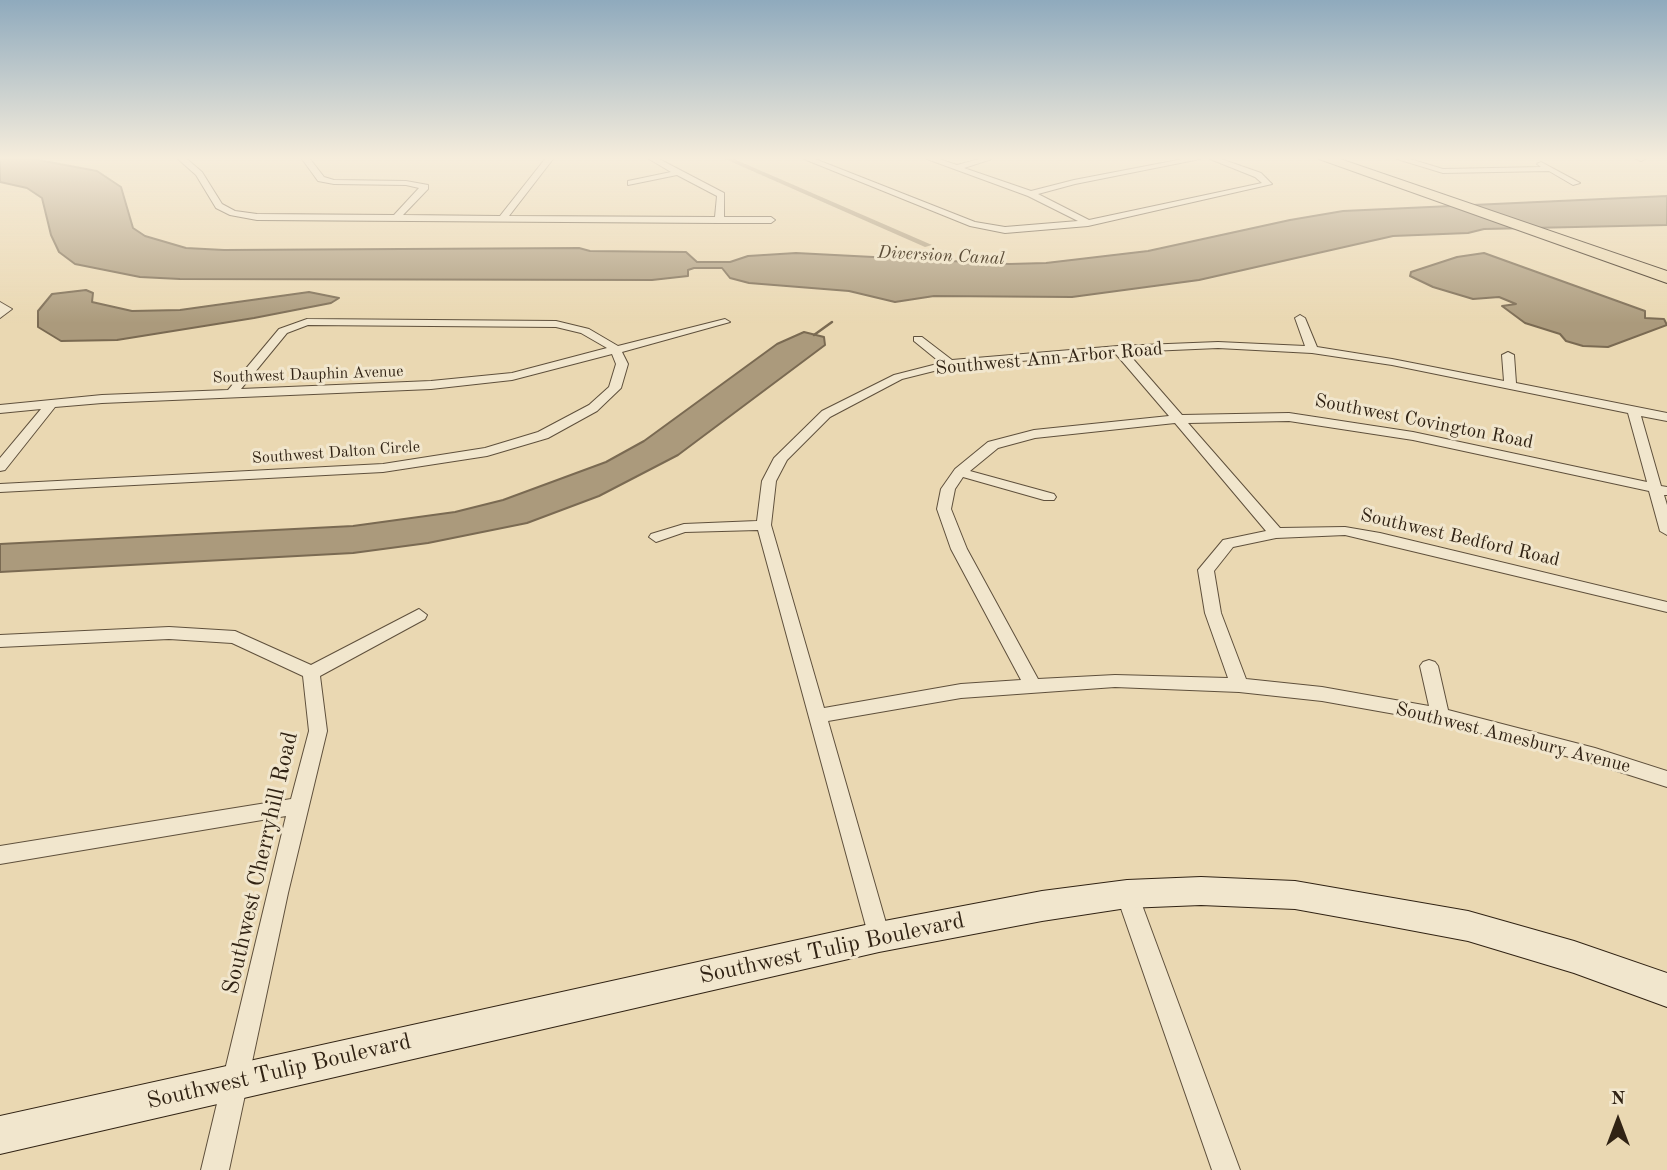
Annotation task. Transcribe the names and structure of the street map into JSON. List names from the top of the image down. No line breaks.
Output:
{"streets":{"street":["Southwest Ann Arbor Road","Southwest Dauphin Avenue","Southwest Covington Road","Southwest Dalton Circle","Southwest Bedford Road","Southwest Amesbury Avenue","Southwest Cherryhill Road","Southwest Tulip Boulevard"]},"crossings":[["Southwest Ann Arbor Road","Southwest Amesbury Avenue"],["Southwest Ann Arbor Road","Southwest Tulip Boulevard"],["Southwest Dauphin Avenue","Southwest Dalton Circle"],["Southwest Covington Road","Southwest Amesbury Avenue"],["Southwest Bedford Road","Southwest Amesbury Avenue"],["Southwest Cherryhill Road","Southwest Tulip Boulevard"]],"water":["Diversion Canal"],"north":"top"}
